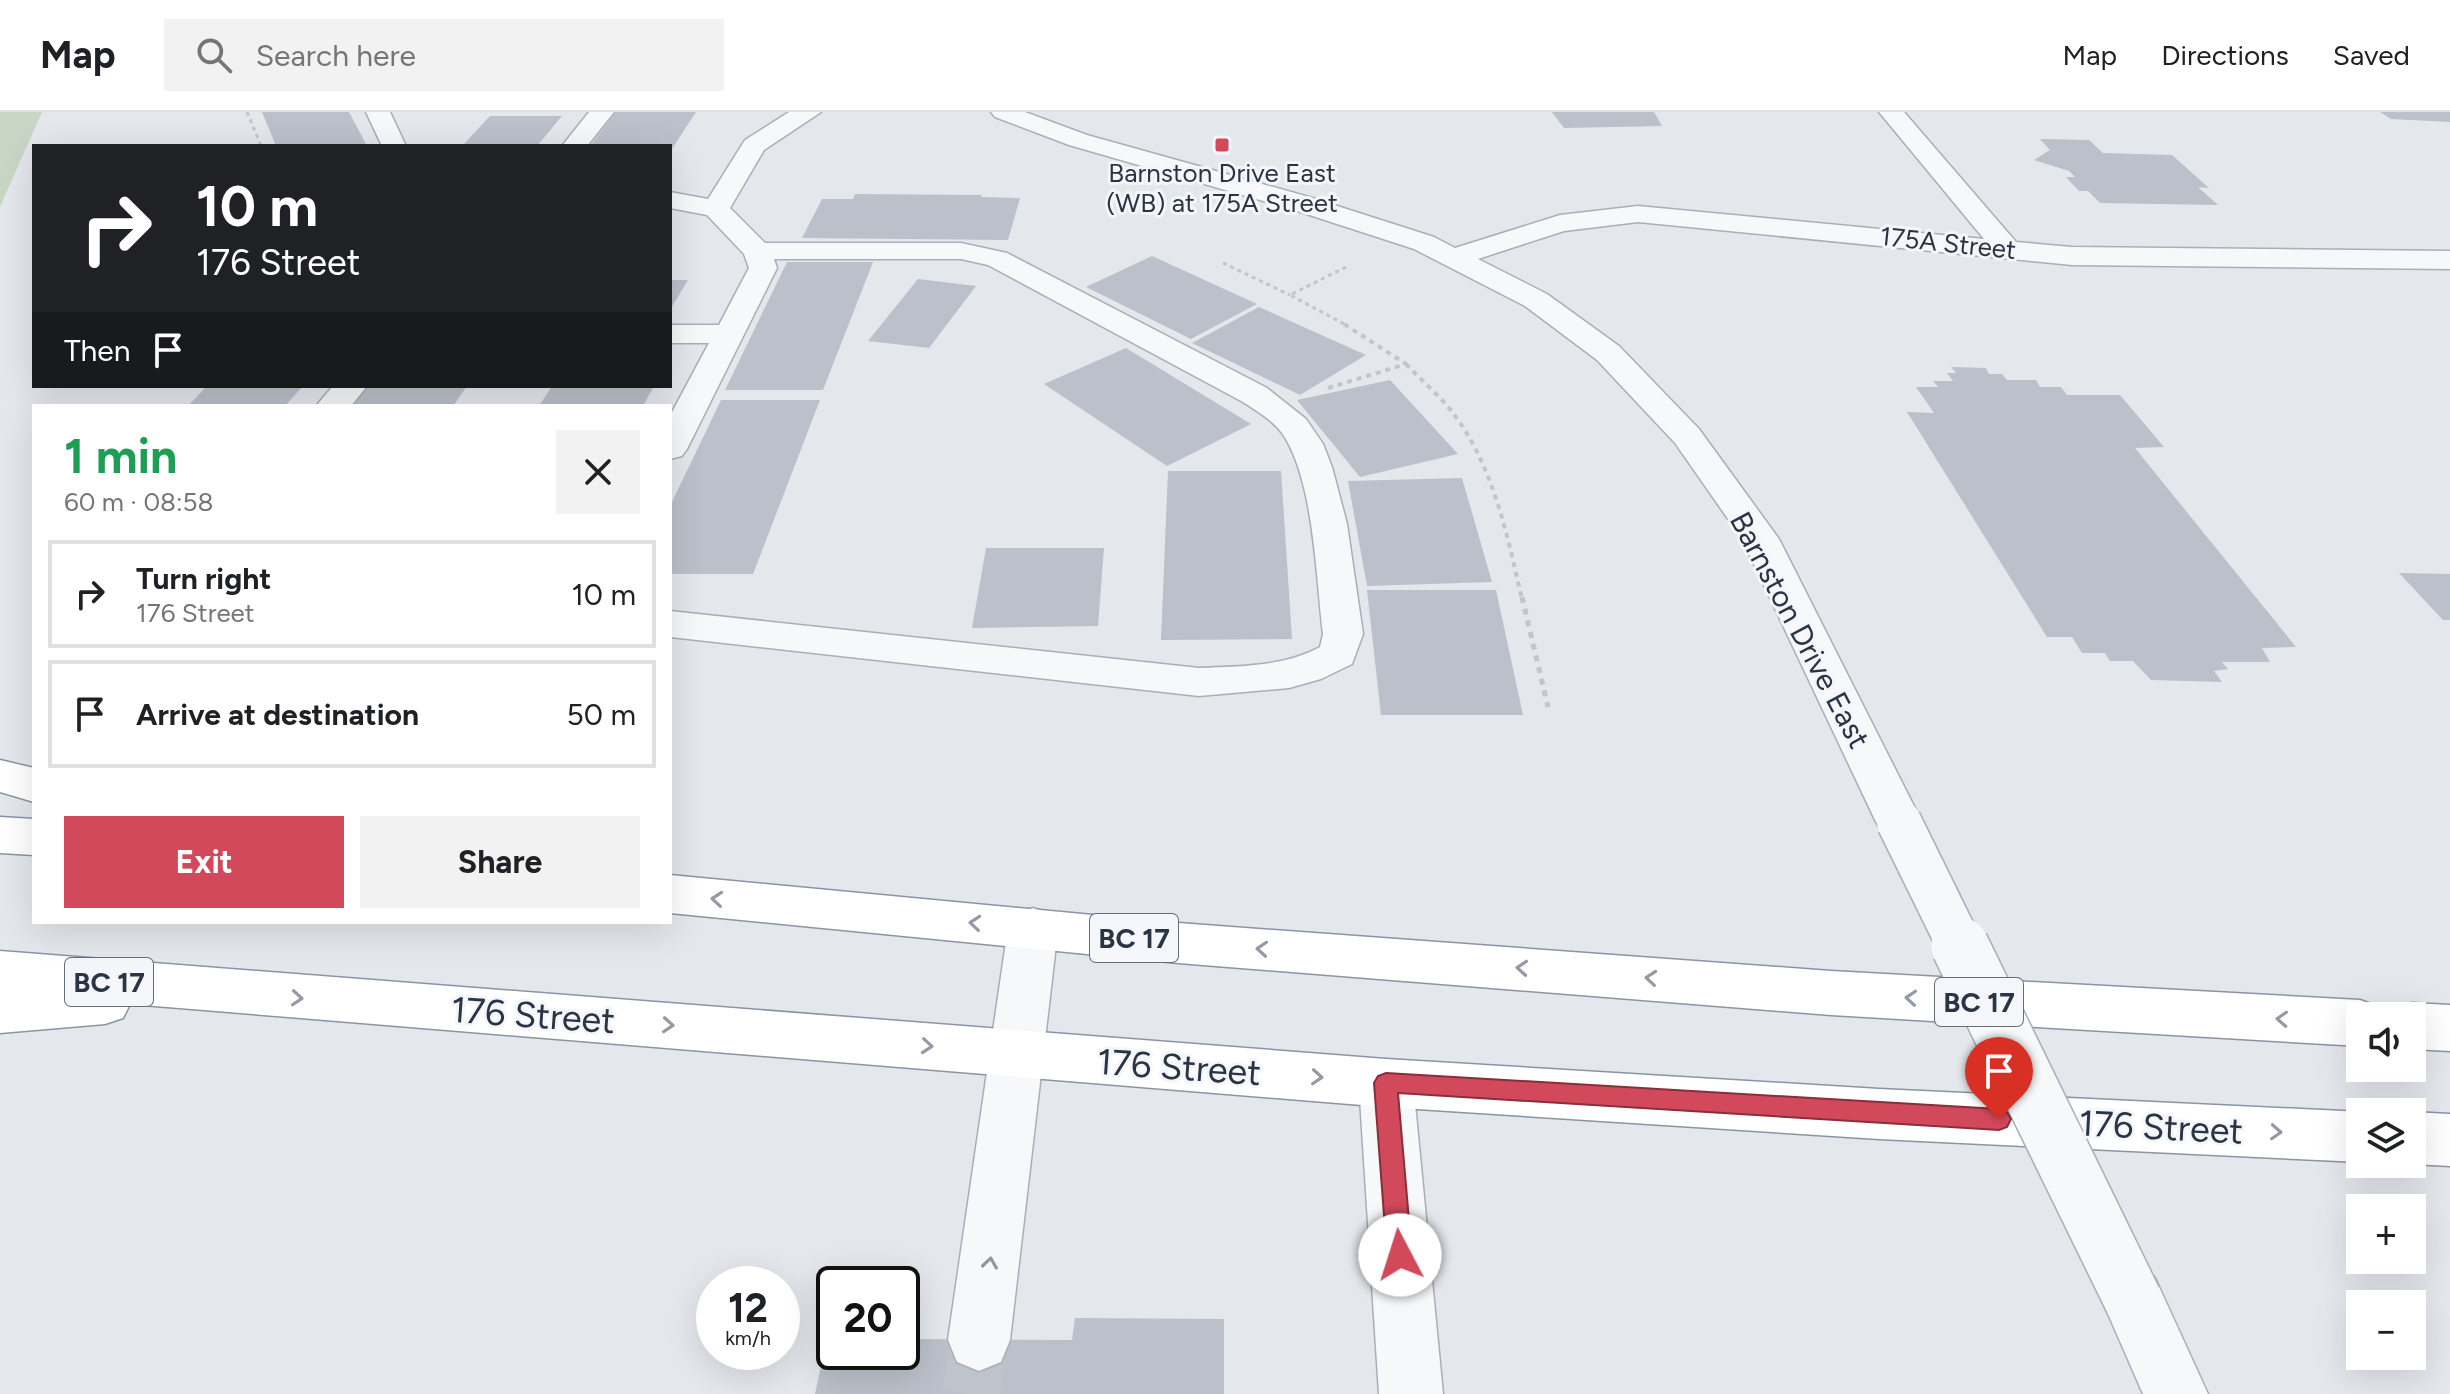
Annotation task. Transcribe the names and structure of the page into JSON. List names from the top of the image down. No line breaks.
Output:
{"streets":{"highway":["BC 17","176 Street"],"street":["175A Street","Barnston Drive East"]},"crossings":[["175A Street","Barnston Drive East"]],"places":{"transit":["Barnston Drive East (WB) at 175A Street"]},"page":{"header":"Map","search":"Search here","nav":["Map","Directions","Saved"],"turn":["10 m","176 Street"],"then":"Then","heading":["1 min","60 m · 08:58"],"list":[{"name":"Turn right","note":"176 Street","value":"10 m"},{"name":"Arrive at destination","value":"50 m"}],"buttons":["Exit","Share"],"map_buttons":["+","−"],"speed":"12 km/h","limit":"20"}}
